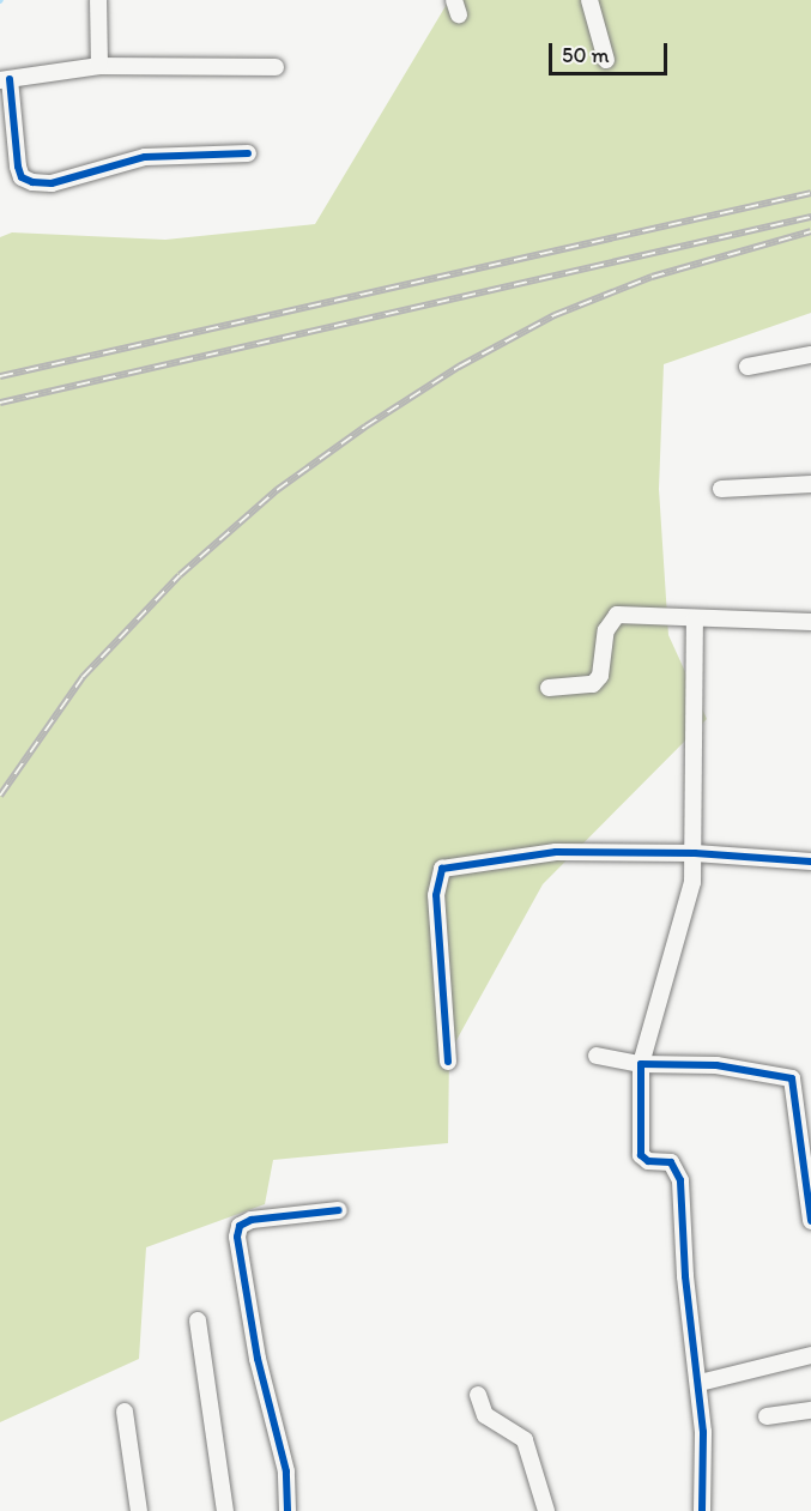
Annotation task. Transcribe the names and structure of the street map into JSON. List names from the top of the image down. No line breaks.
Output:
{"scale_bar":"50 m"}
